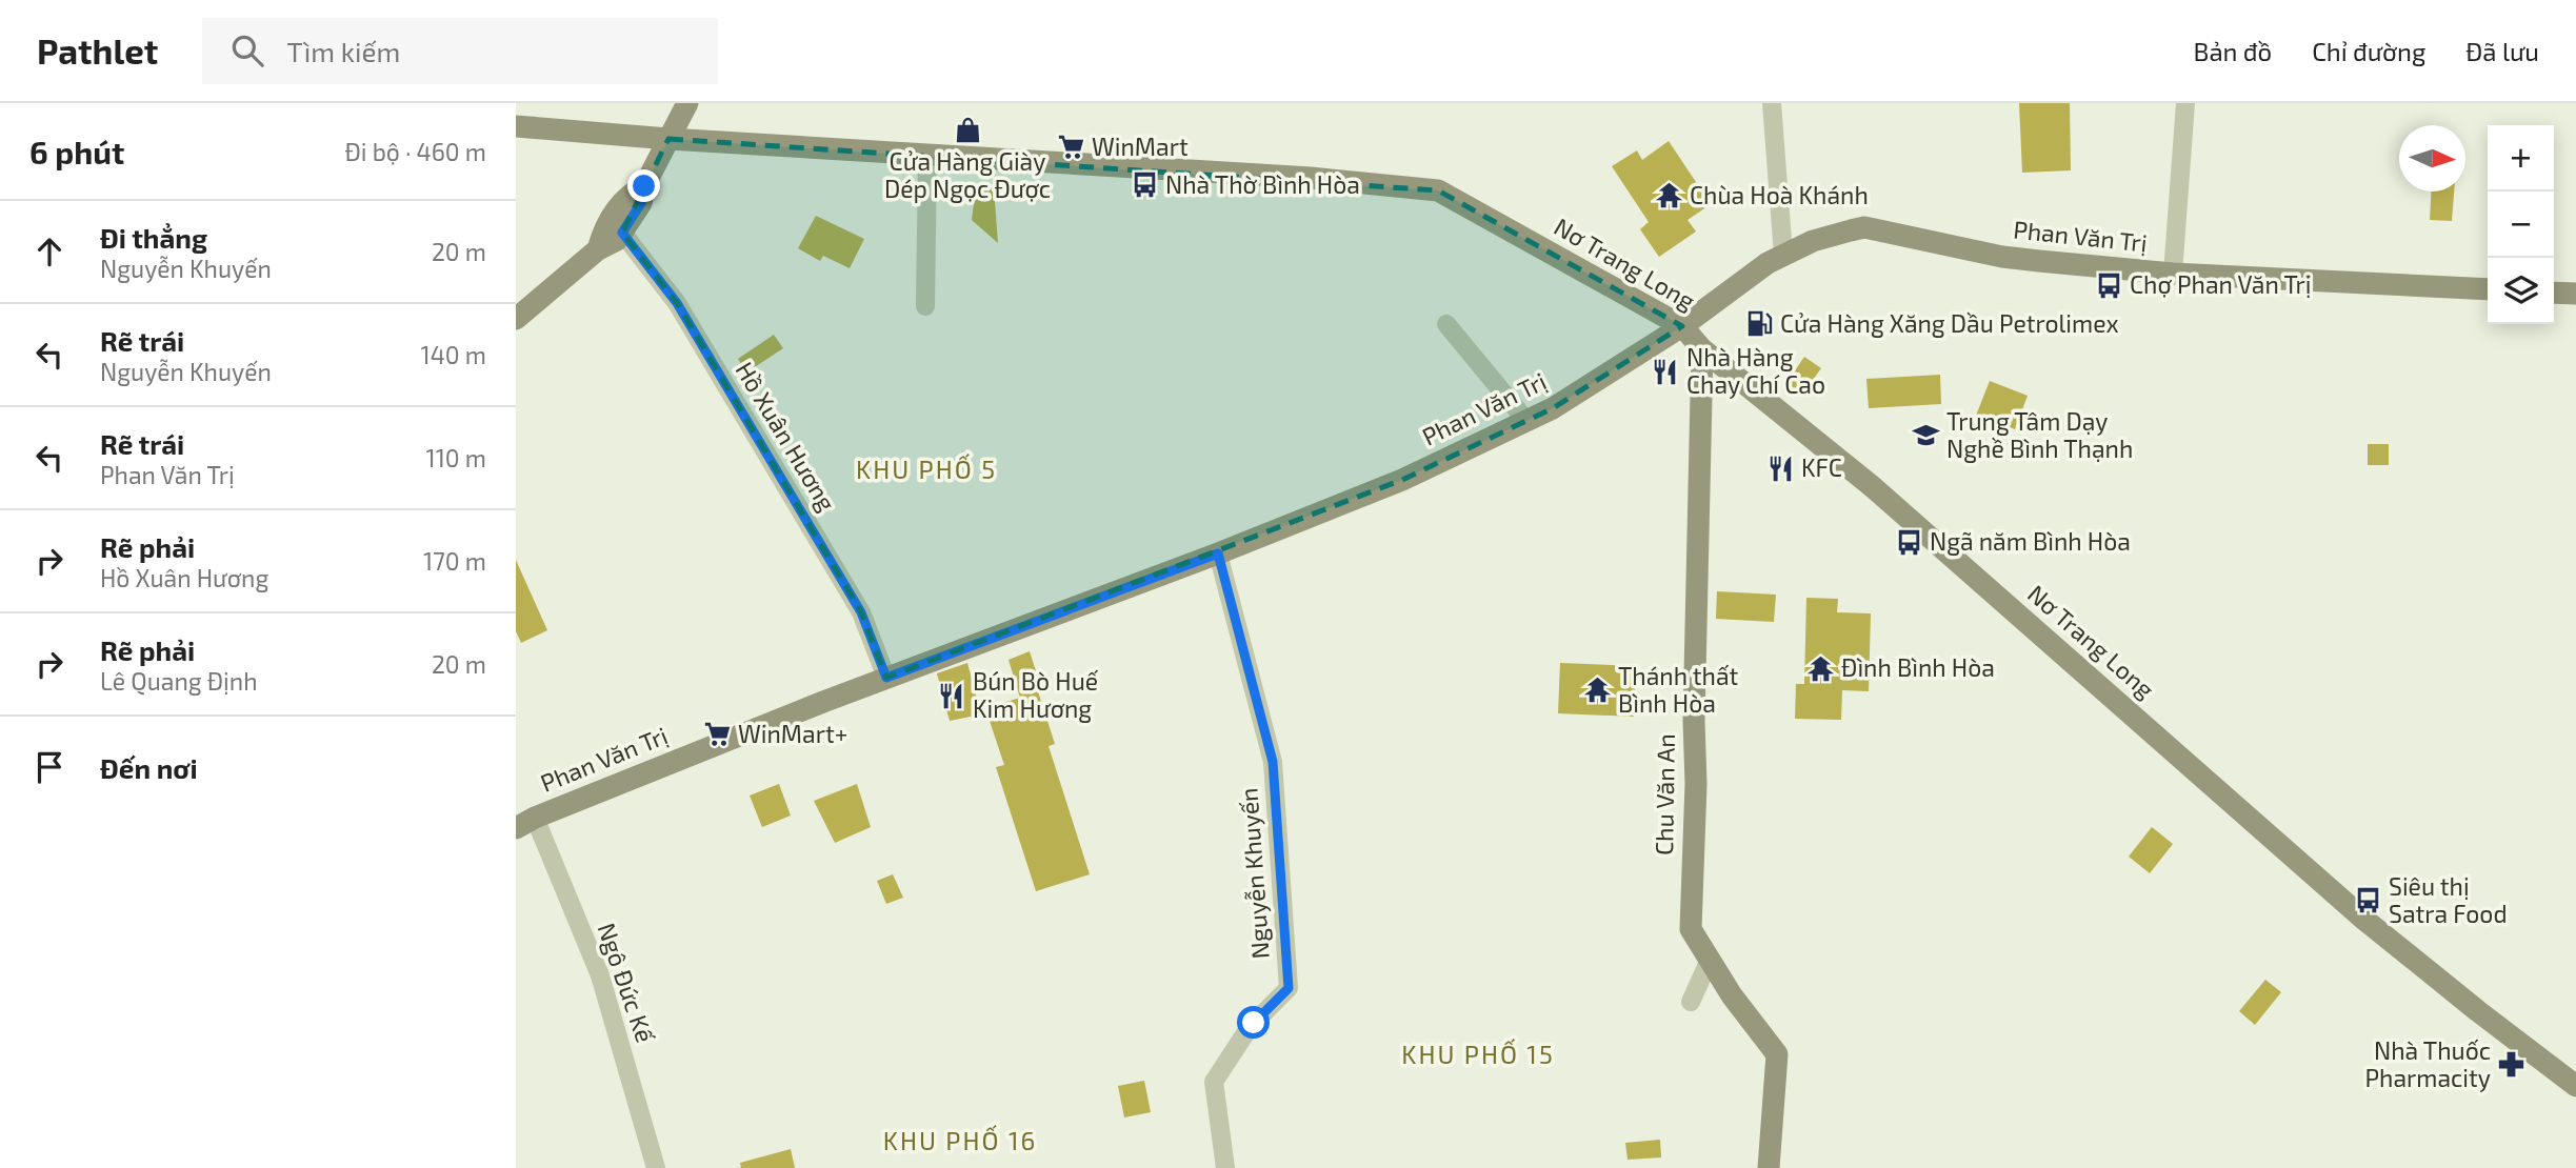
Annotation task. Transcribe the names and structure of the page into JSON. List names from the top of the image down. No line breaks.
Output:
{"streets":{"main road":["Phan Văn Trị","Nơ Trang Long","Chu Văn An"],"street":["Hồ Xuân Hương","Nguyễn Khuyến","Ngô Đức Kế"]},"crossings":[["Phan Văn Trị","Nơ Trang Long"],["Phan Văn Trị","Hồ Xuân Hương"],["Phan Văn Trị","Nguyễn Khuyến"],["Phan Văn Trị","Ngô Đức Kế"],["Nơ Trang Long","Chu Văn An"]],"districts":["KHU PHỐ 5","KHU PHỐ 15","KHU PHỐ 16"],"places":{"shop":["Cửa Hàng Giày Dép Ngọc Được"],"supermarket":["WinMart","WinMart+"],"bus stop":["Nhà Thờ Bình Hòa","Chợ Phan Văn Trị","Ngã năm Bình Hòa","Siêu thị Satra Food"],"temple":["Chùa Hoà Khánh","Đình Bình Hòa","Thánh thất Bình Hòa"],"fuel station":["Cửa Hàng Xăng Dầu Petrolimex"],"restaurant":["Nhà Hàng Chay Chí Cao","KFC","Bún Bò Huế Kim Hương"],"school or university":["Trung Tâm Dạy Nghề Bình Thạnh"],"pharmacy":["Nhà Thuốc Pharmacity"]},"north":"right","page":{"header":"Pathlet","search":"Tìm kiếm","nav":["Bản đồ","Chỉ đường","Đã lưu"],"heading":["6 phút","Đi bộ · 460 m"],"map_buttons":["+","−"],"list":[["Đi thẳng","Nguyễn Khuyến","20 m"],["Rẽ trái","Nguyễn Khuyến","140 m"],["Rẽ trái","Phan Văn Trị","110 m"],["Rẽ phải","Hồ Xuân Hương","170 m"],["Rẽ phải","Lê Quang Định","20 m"],"Đến nơi"]}}
